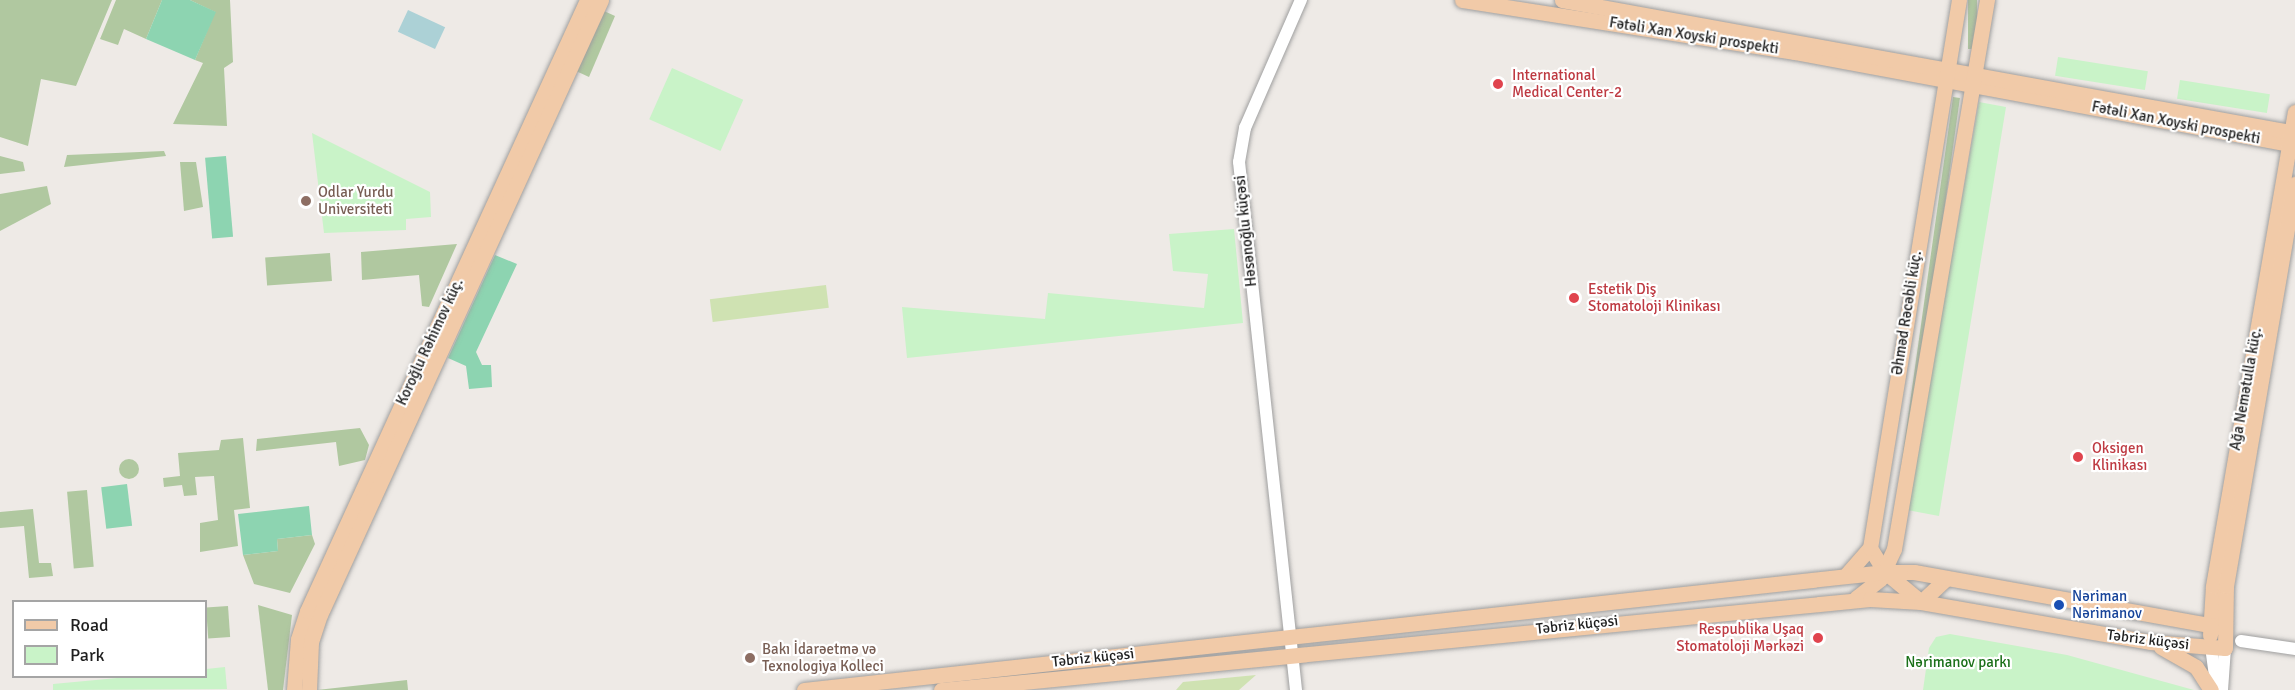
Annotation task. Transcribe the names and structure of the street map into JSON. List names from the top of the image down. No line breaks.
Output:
{"streets":{"main road":["Fətəli Xan Xoyski prospekti","Əhməd Rəcəbli küç.","Koroğlu Rəhimov küç.","Ağa Nemətulla küç.","Təbriz küçəsi"],"street":["Həsənoğlu küçəsi"]},"crossings":[["Fətəli Xan Xoyski prospekti","Əhməd Rəcəbli küç."],["Fətəli Xan Xoyski prospekti","Ağa Nemətulla küç."],["Həsənoğlu küçəsi","Təbriz küçəsi"],["Əhməd Rəcəbli küç.","Təbriz küçəsi"],["Ağa Nemətulla küç.","Təbriz küçəsi"]],"parks":["Nərimanov parkı"],"places":["International Medical Center-2","Odlar Yurdu Universiteti","Estetik Diş Stomatoloji Klinikası","Oksigen Klinikası","Nəriman Nərimanov","Respublika Uşaq Stomatoloji Mərkəzi","Bakı İdarəetmə və Texnologiya Kolleci"],"legend":["Road","Park"]}
